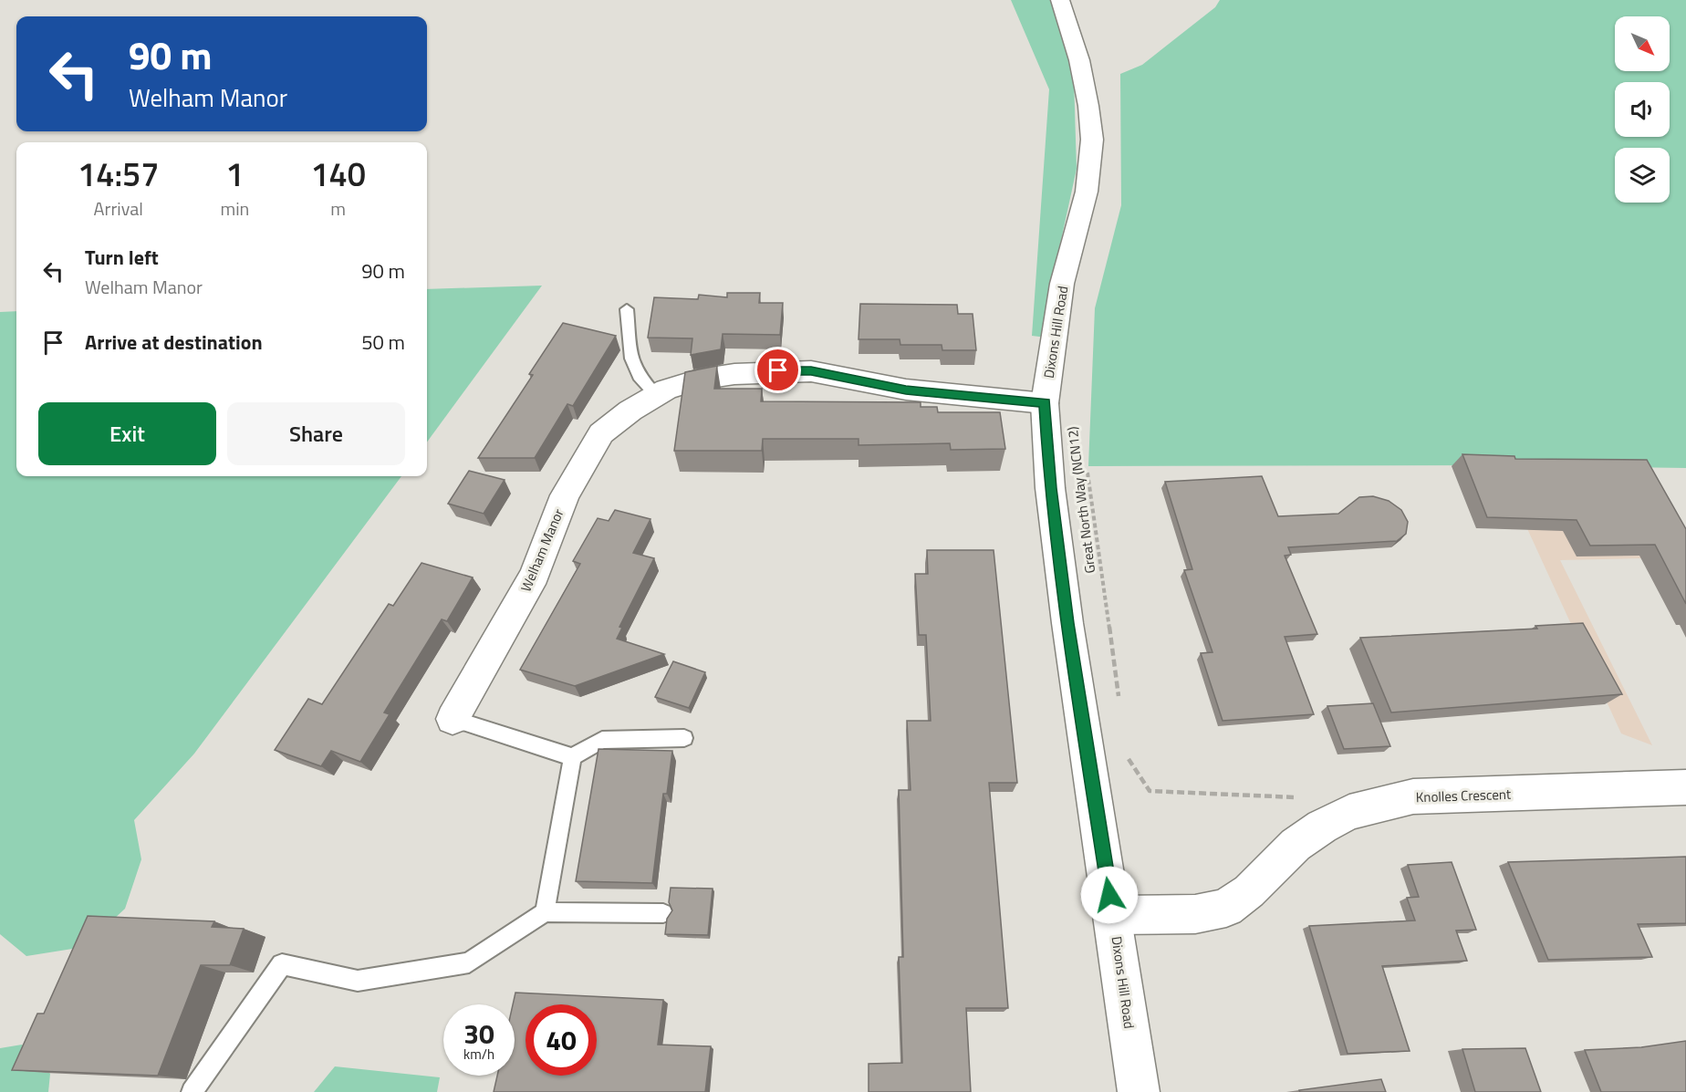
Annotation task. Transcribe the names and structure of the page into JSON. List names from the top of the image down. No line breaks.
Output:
{"streets":{"street":["Dixons Hill Road","Welham Manor","Knolles Crescent"],"path":["Great North Way (NCN12)"]},"crossings":[["Dixons Hill Road","Welham Manor"],["Dixons Hill Road","Knolles Crescent"]],"north":"bottom right","page":{"turn":["90 m","Welham Manor"],"eta":["14:57","Arrival","1","min","140","m"],"list":[{"name":"Turn left","note":"Welham Manor","value":"90 m"},{"name":"Arrive at destination","value":"50 m"}],"buttons":["Exit","Share"],"speed":"30 km/h","limit":"40"}}
